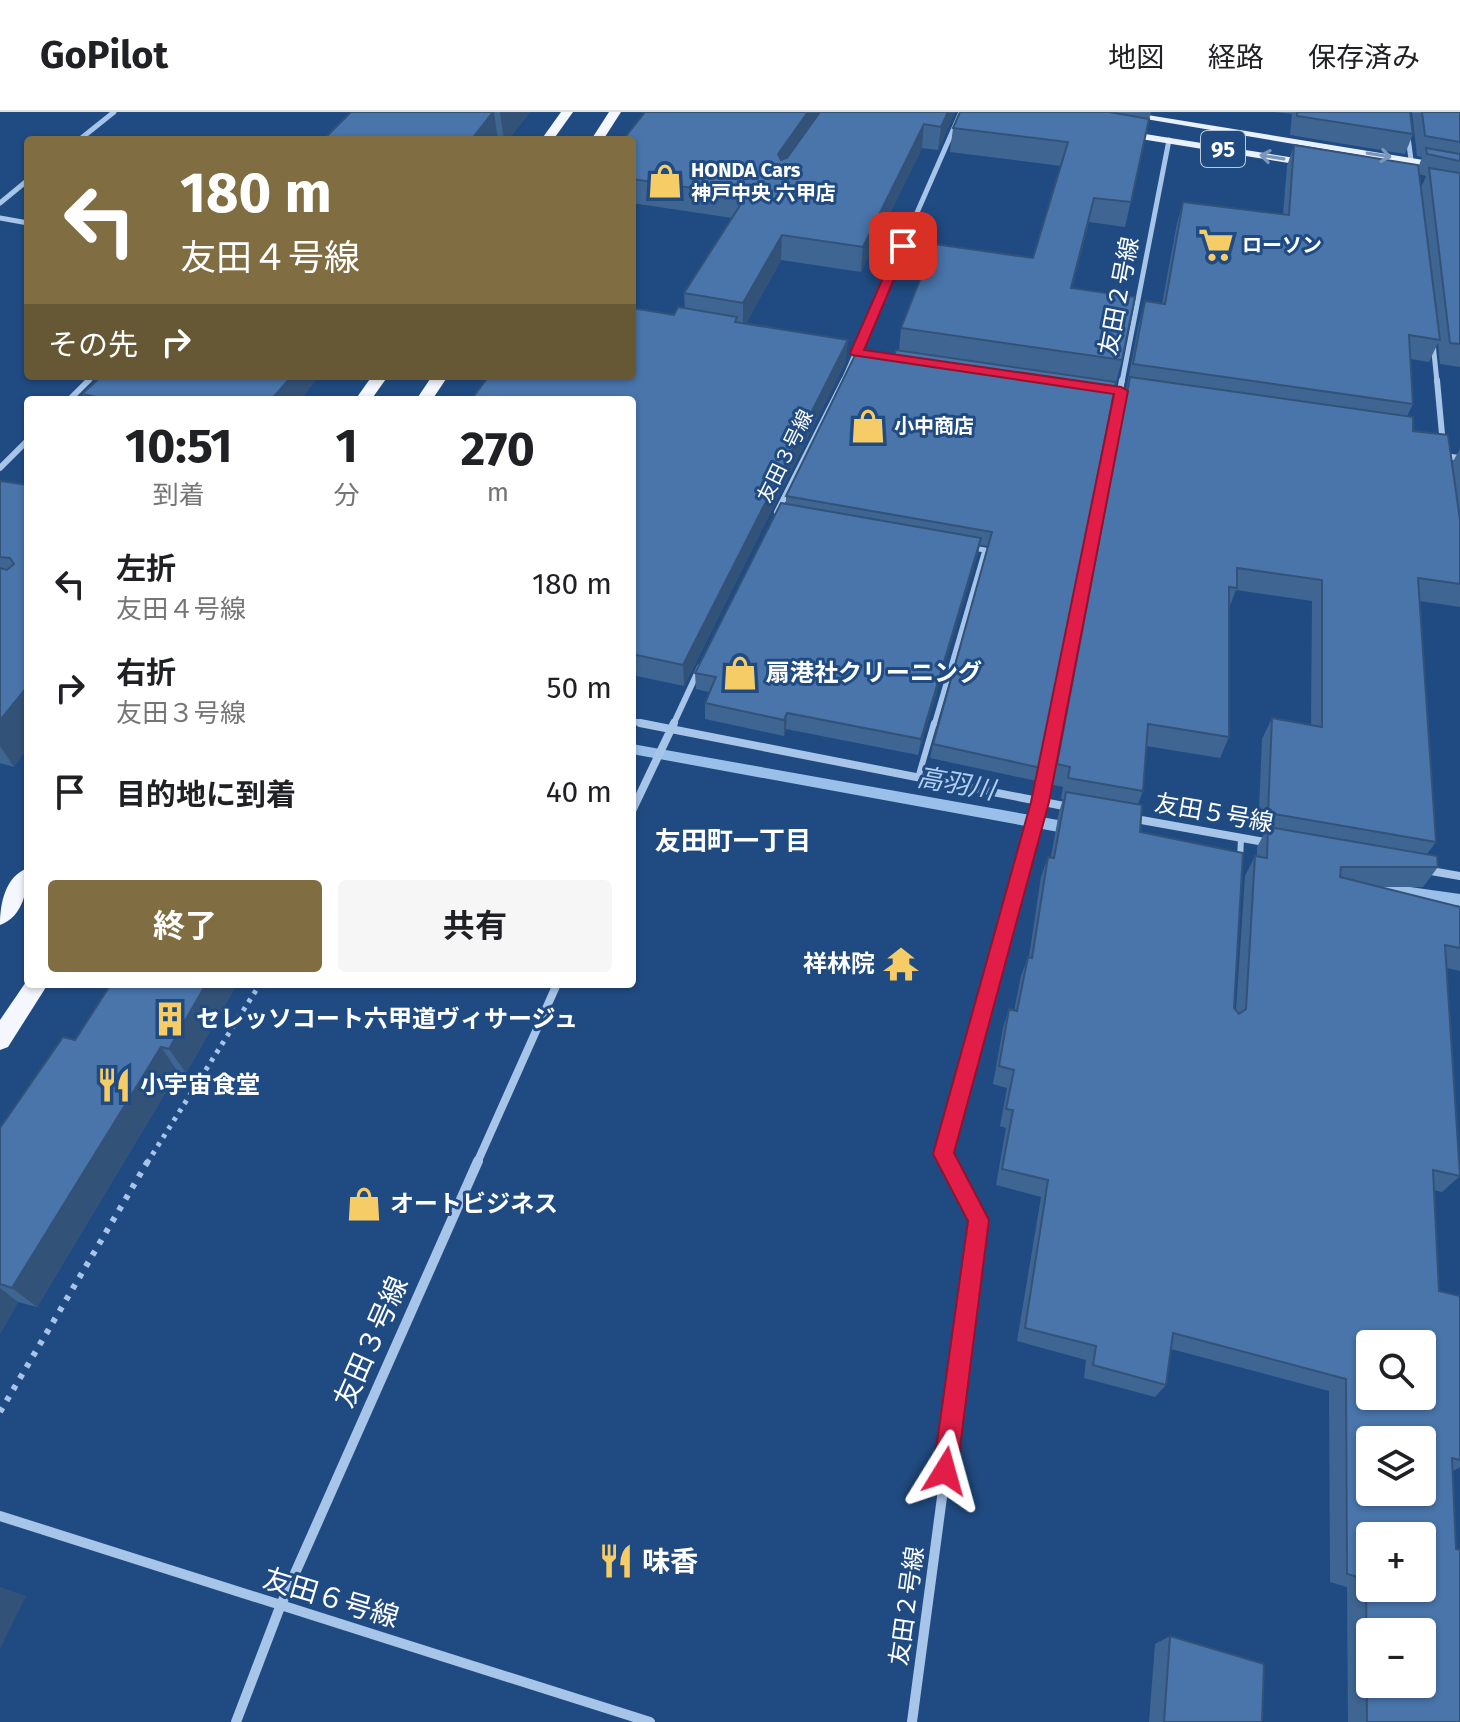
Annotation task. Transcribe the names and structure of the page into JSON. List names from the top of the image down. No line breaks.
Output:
{"streets":{"main road":["95"],"street":["友田２号線","友田３号線","友田５号線","友田６号線"]},"crossings":[["95","友田２号線"],["友田３号線","友田６号線"]],"districts":["友田町一丁目"],"water":["高羽川"],"places":{"shop":["HONDA Cars 神戸中央 六甲店","小中商店","扇港社クリーニング","オートビジネス"],"supermarket":["ローソン"],"temple":["祥林院"],"building":["セレッソコート六甲道ヴィサージュ"],"restaurant":["小宇宙食堂","味香"]},"page":{"header":"GoPilot","nav":["地図","経路","保存済み"],"turn":["180 m","友田４号線"],"then":"その先","eta":["10:51","到着","1","分","270","m"],"list":[{"name":"左折","note":"友田４号線","value":"180 m"},{"name":"右折","note":"友田３号線","value":"50 m"},{"name":"目的地に到着","value":"40 m"}],"buttons":["終了","共有"],"map_buttons":["+","−"]}}
